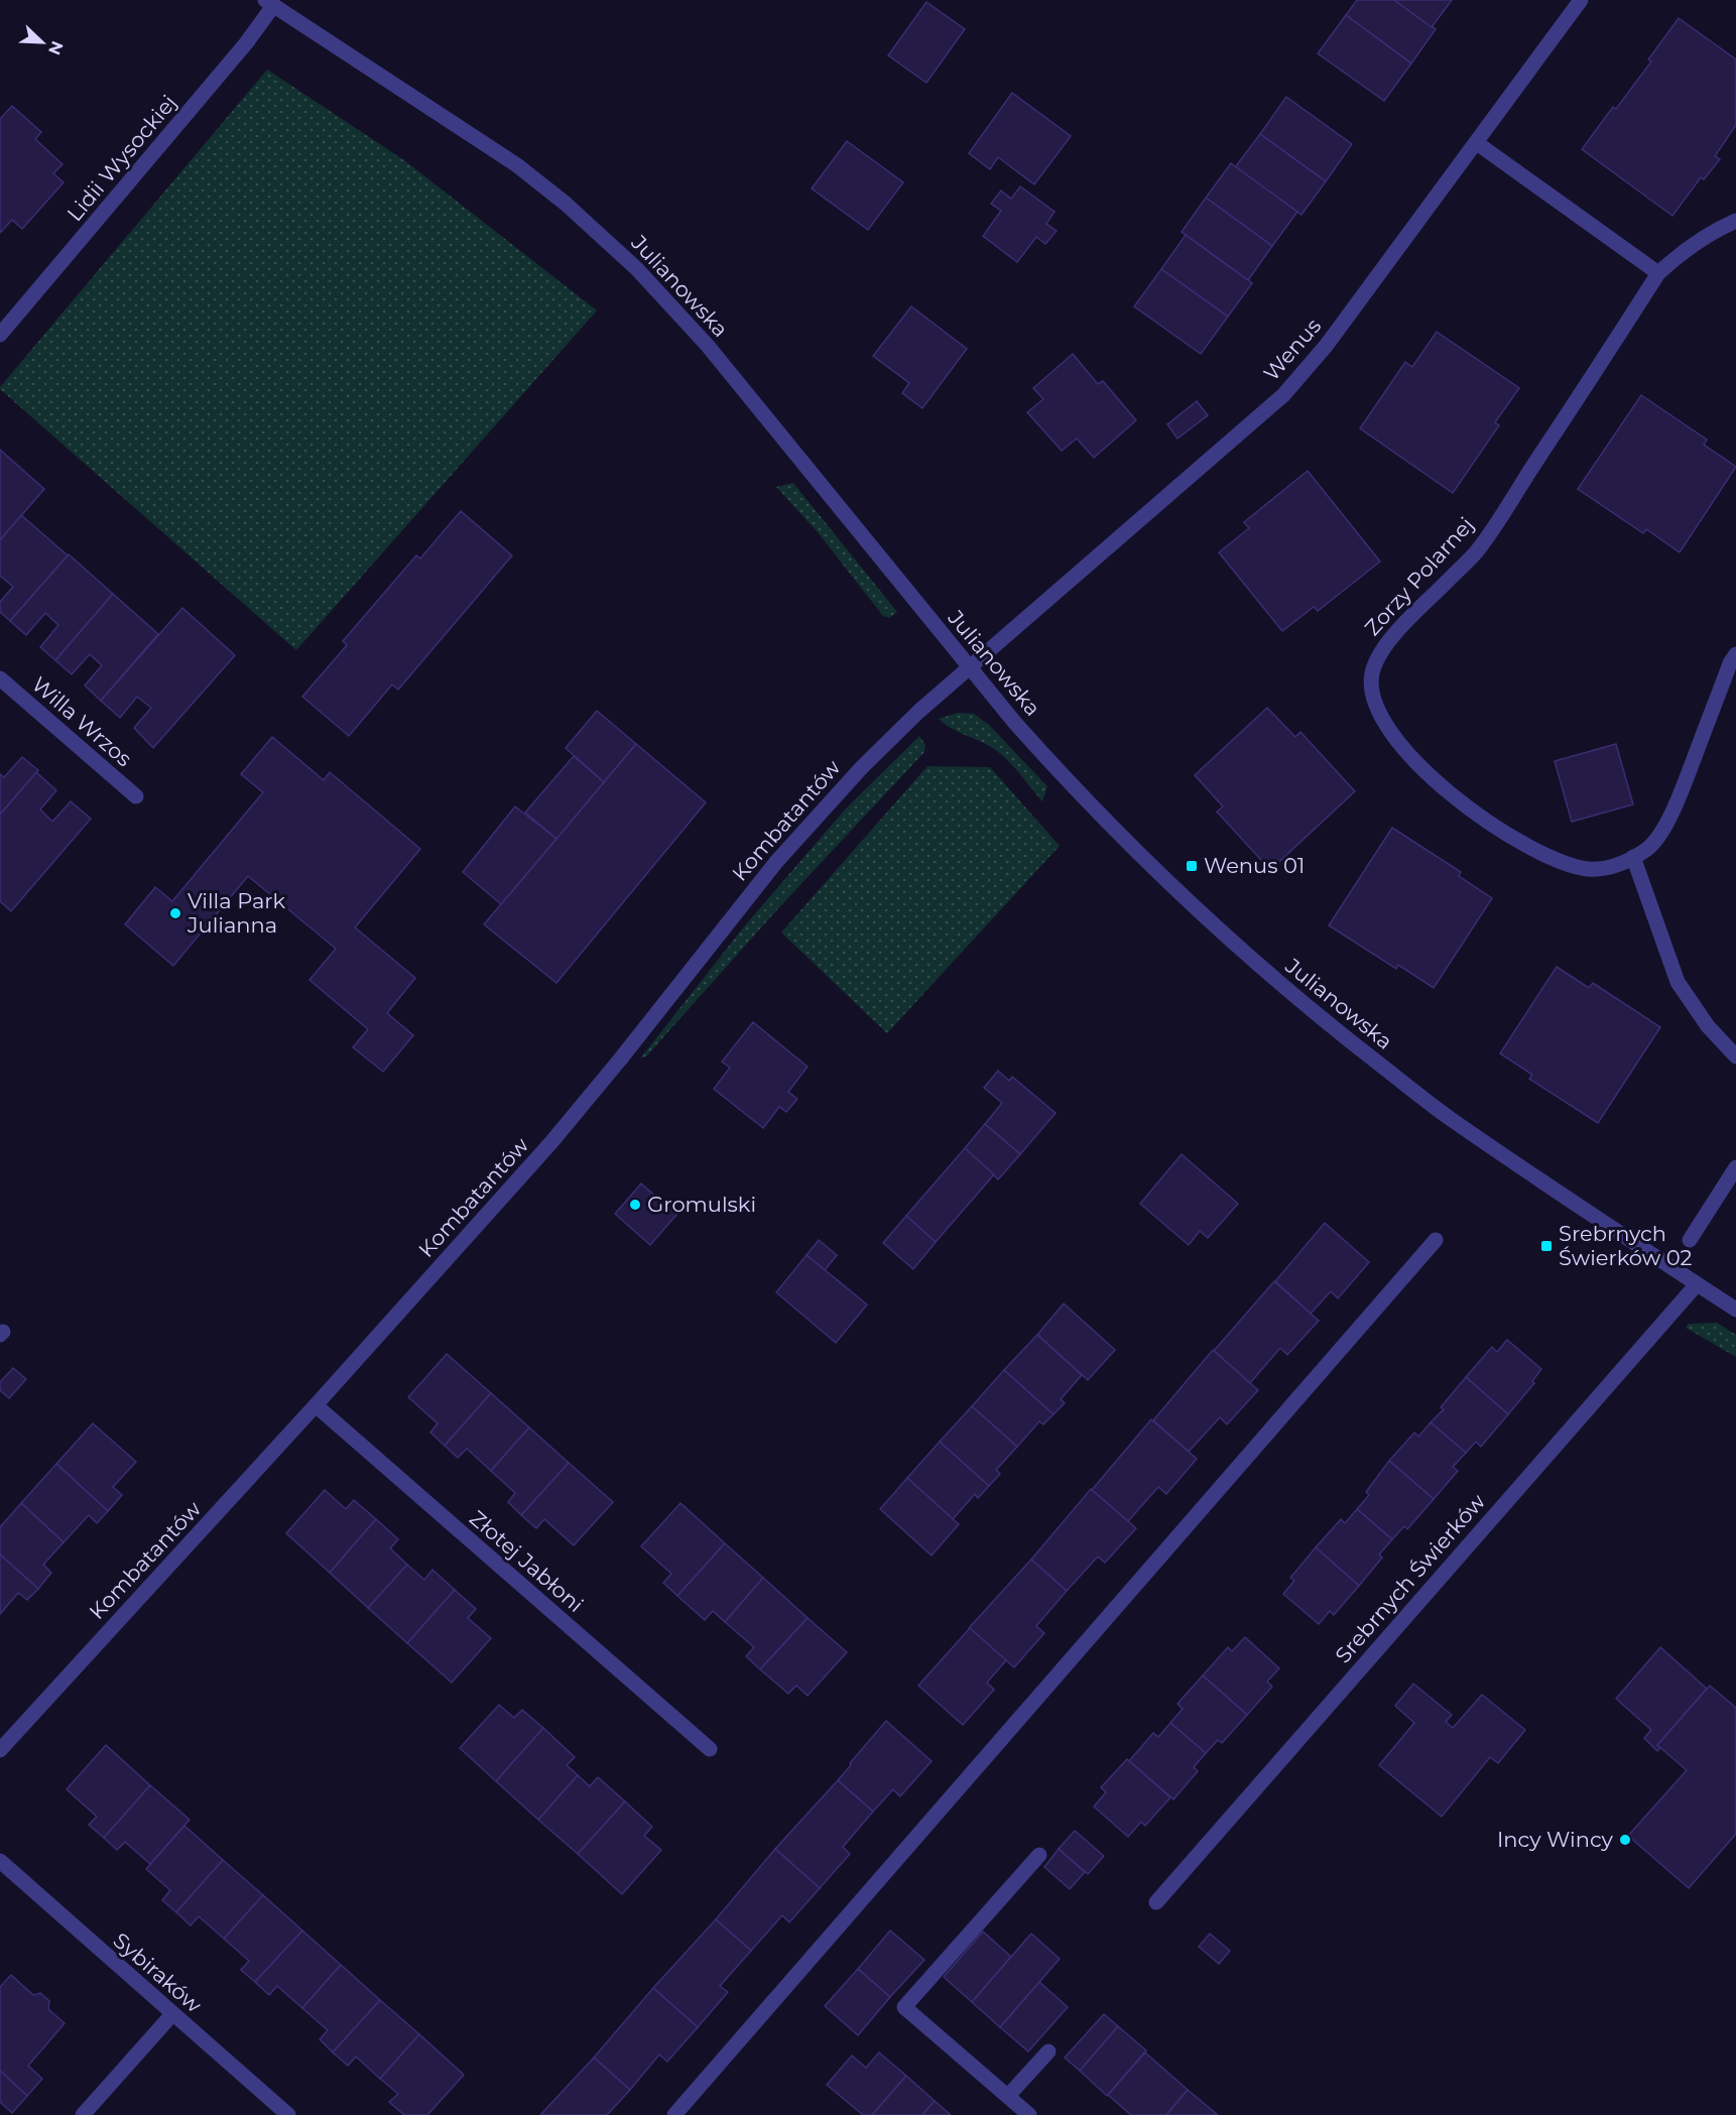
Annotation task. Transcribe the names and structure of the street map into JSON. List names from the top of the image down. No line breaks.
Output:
{"streets":{"street":["Lidii Wysockiej","Julianowska","Wenus","Zorzy Polarnej","Willa Wrzos","Kombatantów","Złotej Jabłoni","Srebrnych Świerków","Sybiraków"]},"crossings":[["Lidii Wysockiej","Julianowska"],["Julianowska","Wenus"],["Julianowska","Kombatantów"],["Julianowska","Srebrnych Świerków"],["Wenus","Kombatantów"],["Kombatantów","Złotej Jabłoni"]],"places":{"transit":["Wenus 01","Srebrnych Świerków 02"],"other":["Villa Park Julianna","Gromulski","Incy Wincy"]},"north":"bottom right"}
